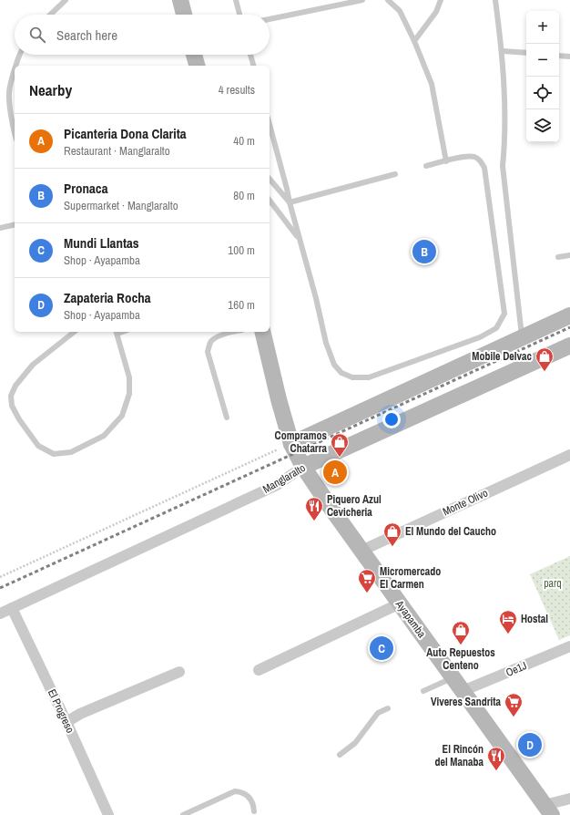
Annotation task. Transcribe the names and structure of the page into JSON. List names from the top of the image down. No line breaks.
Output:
{"streets":{"main road":["Manglaralto","Ayapamba"],"street":["Monte Olivo","Oe1J","El Progreso"]},"crossings":[["Manglaralto","Ayapamba"],["Manglaralto","El Progreso"],["Monte Olivo","Ayapamba"],["Ayapamba","Oe1J"]],"parks":["parq"],"places":{"shop":["Mobile Delvac","Compramos Chatarra","El Mundo del Caucho","Auto Repuestos Centeno"],"restaurant":["Piquero Azul Cevicheria","El Rincón del Manaba"],"supermarket":["Micromercado El Carmen","Viveres Sandrita"],"hotel":["Hostal"]},"page":{"map_buttons":["+","−"],"search":"Search here","heading":["Nearby","4 results"],"list":[{"mark":"A","name":"Picanteria Dona Clarita","note":"Restaurant · Manglaralto","value":"40 m"},{"mark":"B","name":"Pronaca","note":"Supermarket · Manglaralto","value":"80 m"},{"mark":"C","name":"Mundi Llantas","note":"Shop · Ayapamba","value":"100 m"},{"mark":"D","name":"Zapateria Rocha","note":"Shop · Ayapamba","value":"160 m"}],"pins":["B","A","C","D"]}}
